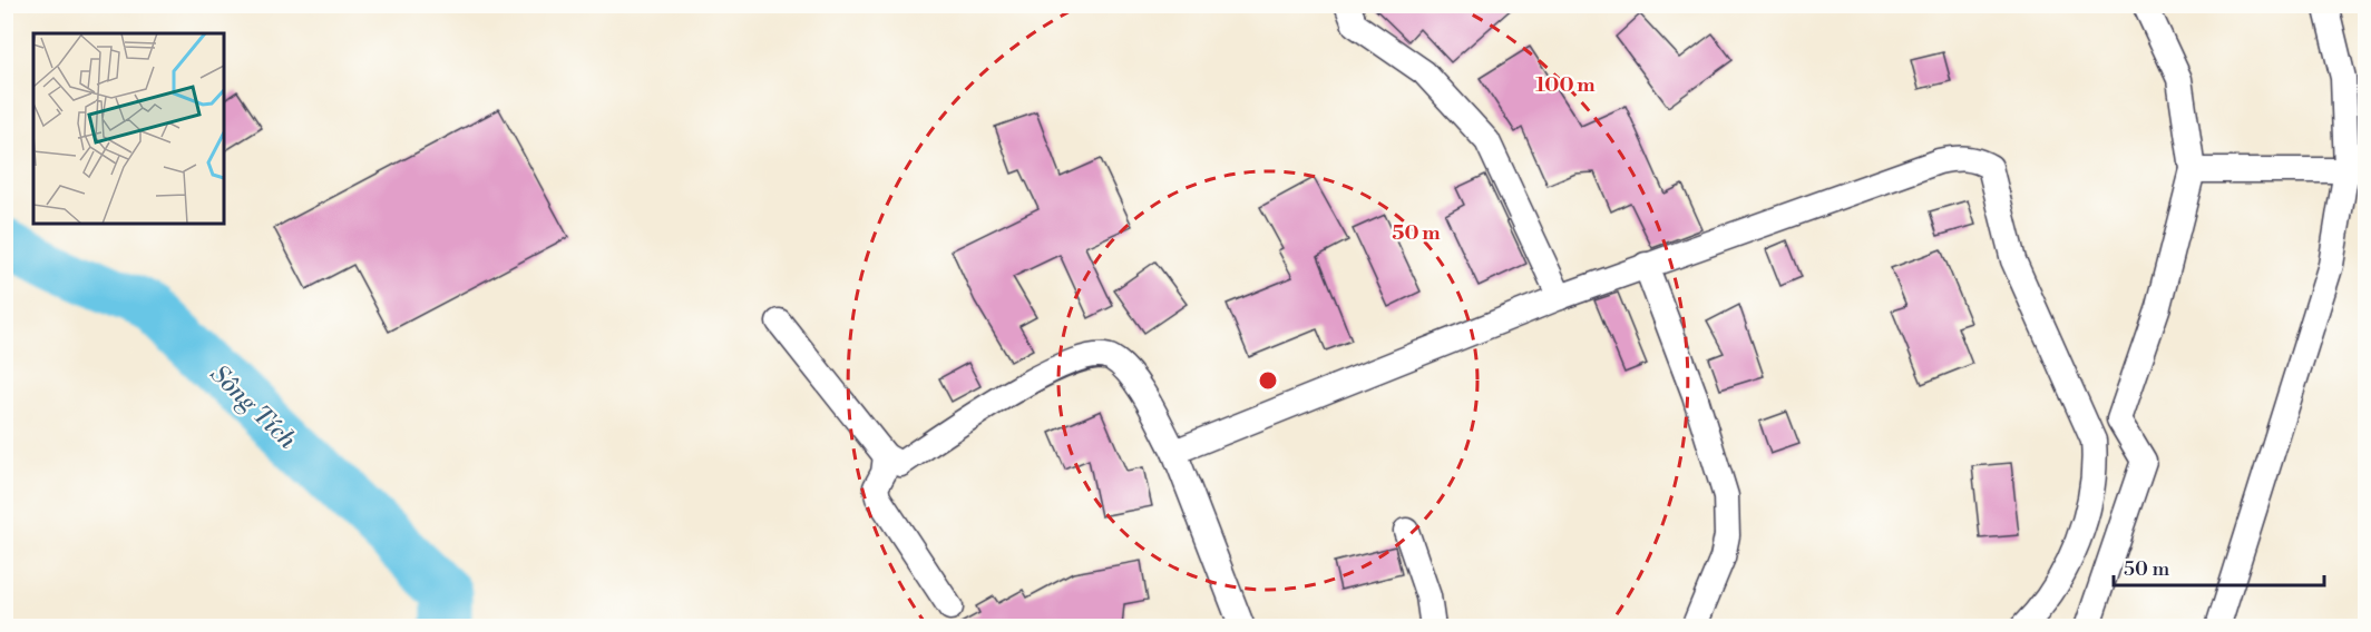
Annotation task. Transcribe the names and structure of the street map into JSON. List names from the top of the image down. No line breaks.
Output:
{"water":["Sông Tích"],"scale_bar":"50 m","rings":["100 m","50 m"]}
